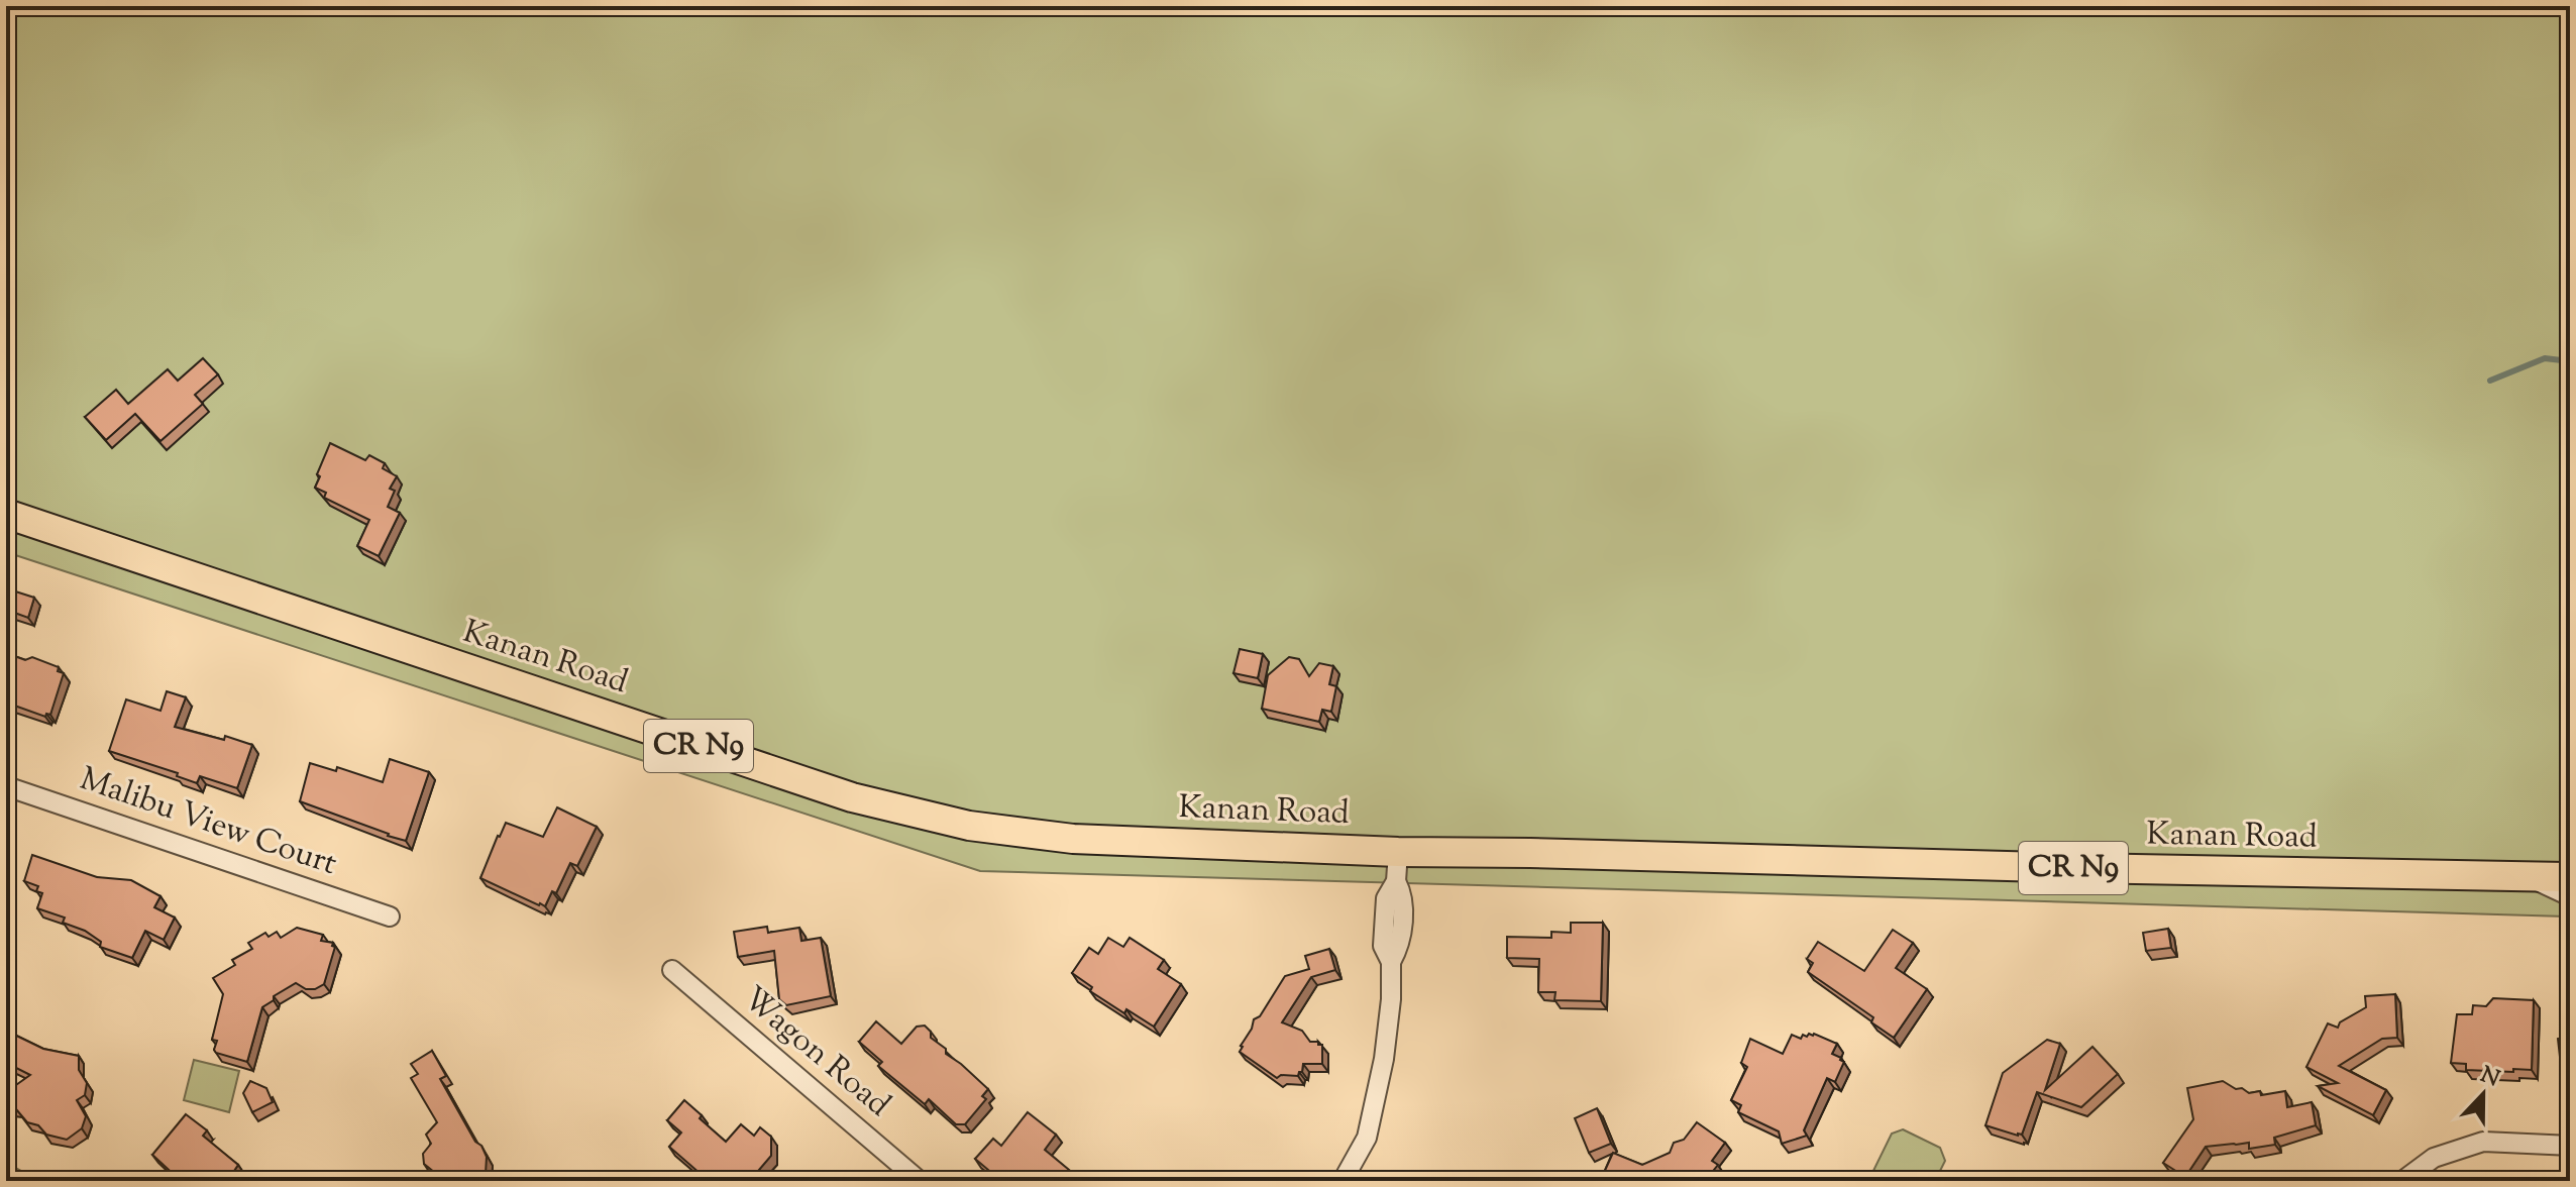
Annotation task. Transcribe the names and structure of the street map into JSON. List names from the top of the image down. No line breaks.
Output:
{"streets":{"main road":["Kanan Road","CR N9"],"street":["Malibu View Court","Wagon Road"]},"north":"top"}
